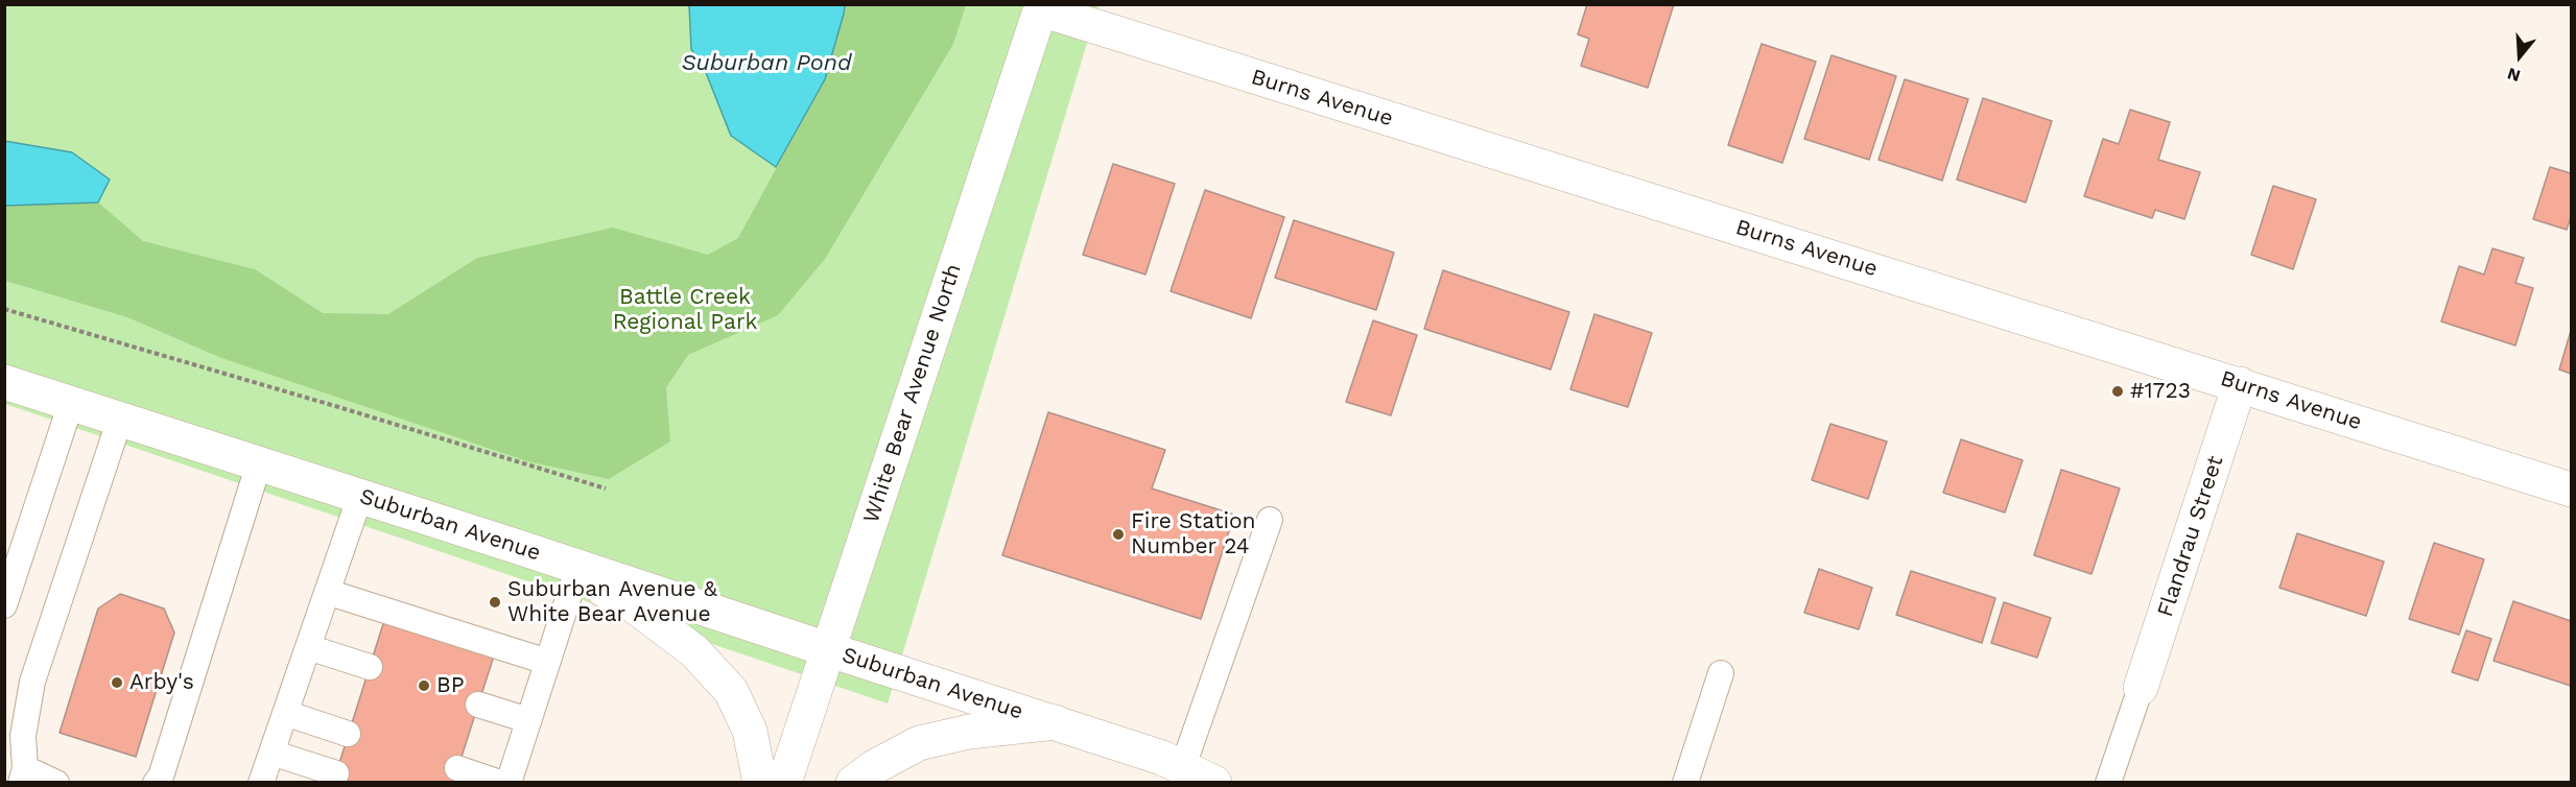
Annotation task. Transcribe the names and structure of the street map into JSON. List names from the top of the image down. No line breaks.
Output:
{"streets":{"street":["Burns Avenue","White Bear Avenue North","Suburban Avenue","Flandrau Street"]},"crossings":[["Burns Avenue","White Bear Avenue North"],["Burns Avenue","Flandrau Street"],["White Bear Avenue North","Suburban Avenue"]],"water":["Suburban Pond"],"parks":["Battle Creek Regional Park"],"places":["#1723","Fire Station Number 24","Suburban Avenue & White Bear Avenue","Arby's","BP"],"north":"bottom"}
